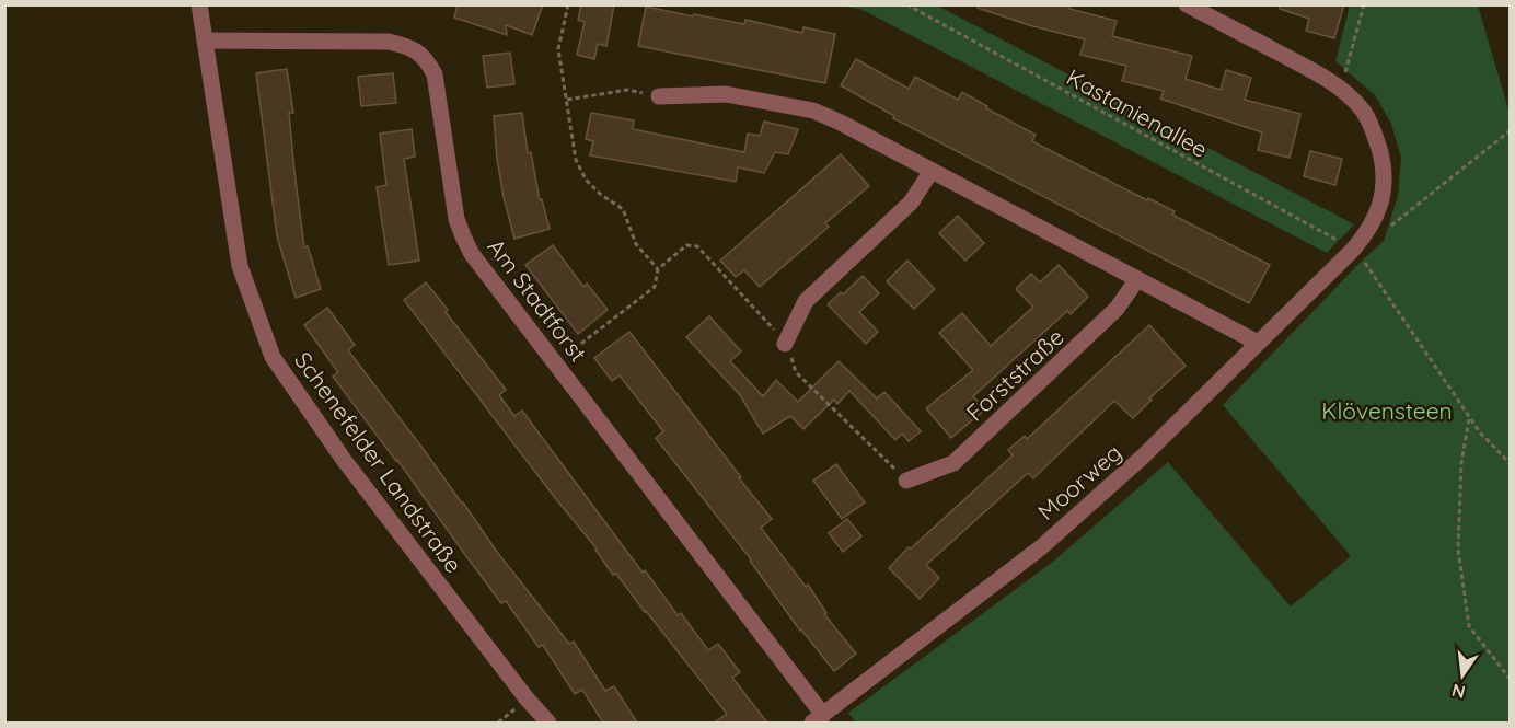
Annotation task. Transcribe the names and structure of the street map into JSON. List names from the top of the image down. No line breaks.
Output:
{"streets":{"street":["Am Stadtforst","Forststraße","Schenefelder Landstraße","Moorweg"],"path":["Kastanienallee"]},"crossings":[["Kastanienallee","Moorweg"],["Am Stadtforst","Schenefelder Landstraße"],["Am Stadtforst","Moorweg"]],"parks":["Klövensteen"],"north":"bottom"}
